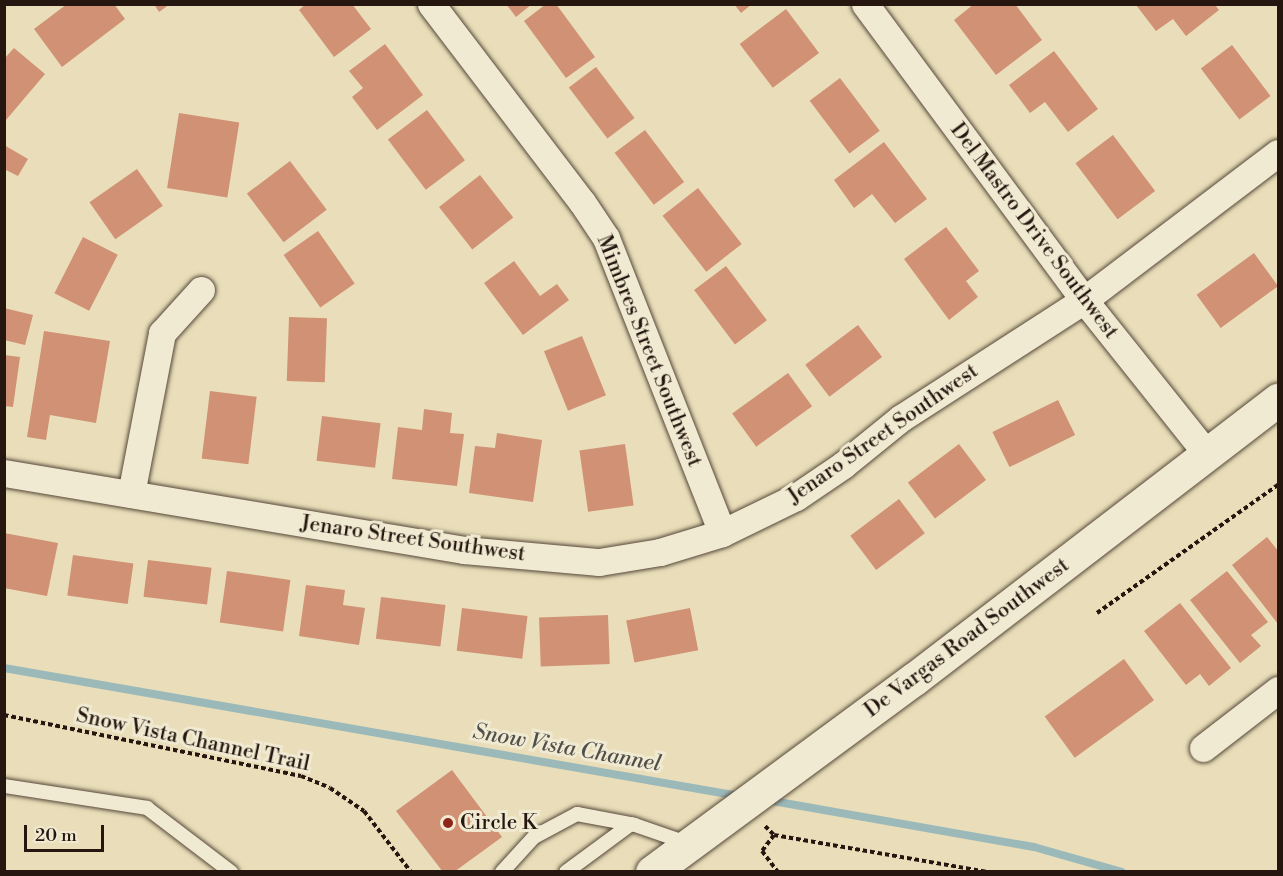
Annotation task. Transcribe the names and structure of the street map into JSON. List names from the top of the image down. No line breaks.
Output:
{"streets":{"street":["Del Mastro Drive Southwest","Mimbres Street Southwest","Jenaro Street Southwest","De Vargas Road Southwest"],"path":["Snow Vista Channel Trail"]},"crossings":[["Del Mastro Drive Southwest","Jenaro Street Southwest"],["Del Mastro Drive Southwest","De Vargas Road Southwest"],["Mimbres Street Southwest","Jenaro Street Southwest"]],"water":["Snow Vista Channel"],"places":["Circle K"],"scale_bar":"20 m"}
